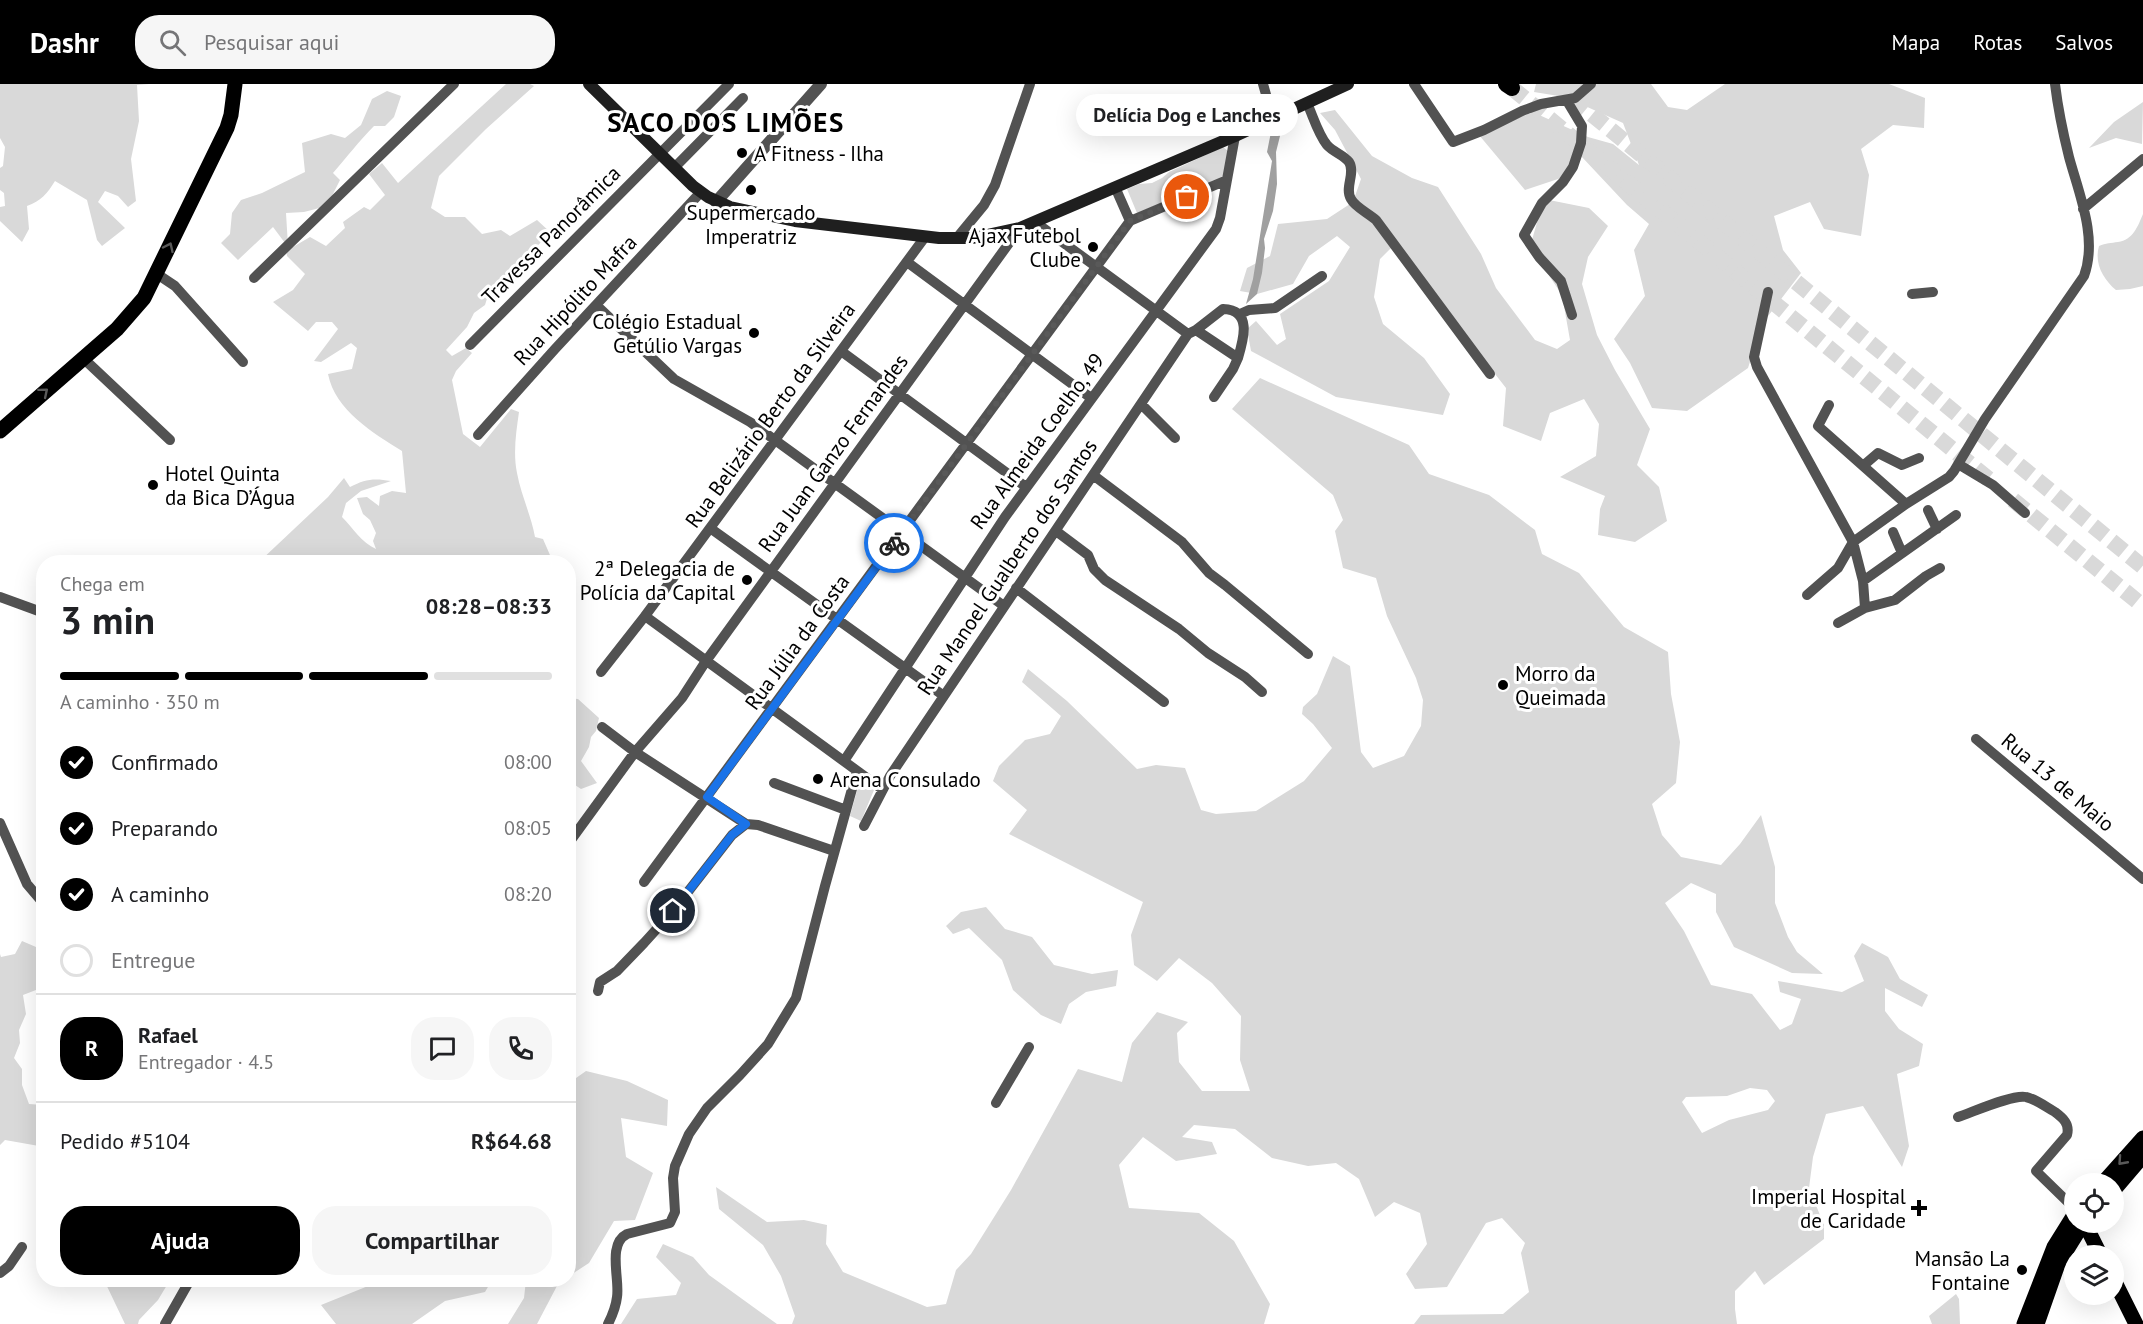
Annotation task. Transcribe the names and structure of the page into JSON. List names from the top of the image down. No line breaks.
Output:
{"streets":{"street":["Travessa Panorâmica","Rua Hipólito Mafra","Rua Belizário Berto da Silveira","Rua Almeida Coelho, 49","Rua Juan Ganzo Fernandes","Rua Manoel Gualberto dos Santos","Rua Júlia da Costa","Rua 13 de Maio"]},"districts":["SACO DOS LIMÕES"],"places":{"other":["A Fitness - Ilha","Supermercado Imperatriz","Delícia Dog e Lanches","Ajax Futebol Clube","Colégio Estadual Getúlio Vargas","Hotel Quinta da Bica D’Água","2ª Delegacia de Polícia da Capital","Morro da Queimada","Arena Consulado","Mansão La Fontaine"],"health":["Imperial Hospital de Caridade"]},"page":{"header":"Dashr","search":"Pesquisar aqui","nav":["Mapa","Rotas","Salvos"],"bubble":"Delícia Dog e Lanches","heading":["3 min","Chega em","08:28–08:33"],"panel":["Rafael","Entregador · 4.5","Pedido #5104","R$64.68"],"bar":"A caminho · 350 m","list":[["Confirmado","08:00"],["Preparando","08:05"],["A caminho","08:20"],"Entregue"],"round":"R","buttons":["Ajuda","Compartilhar"]}}
